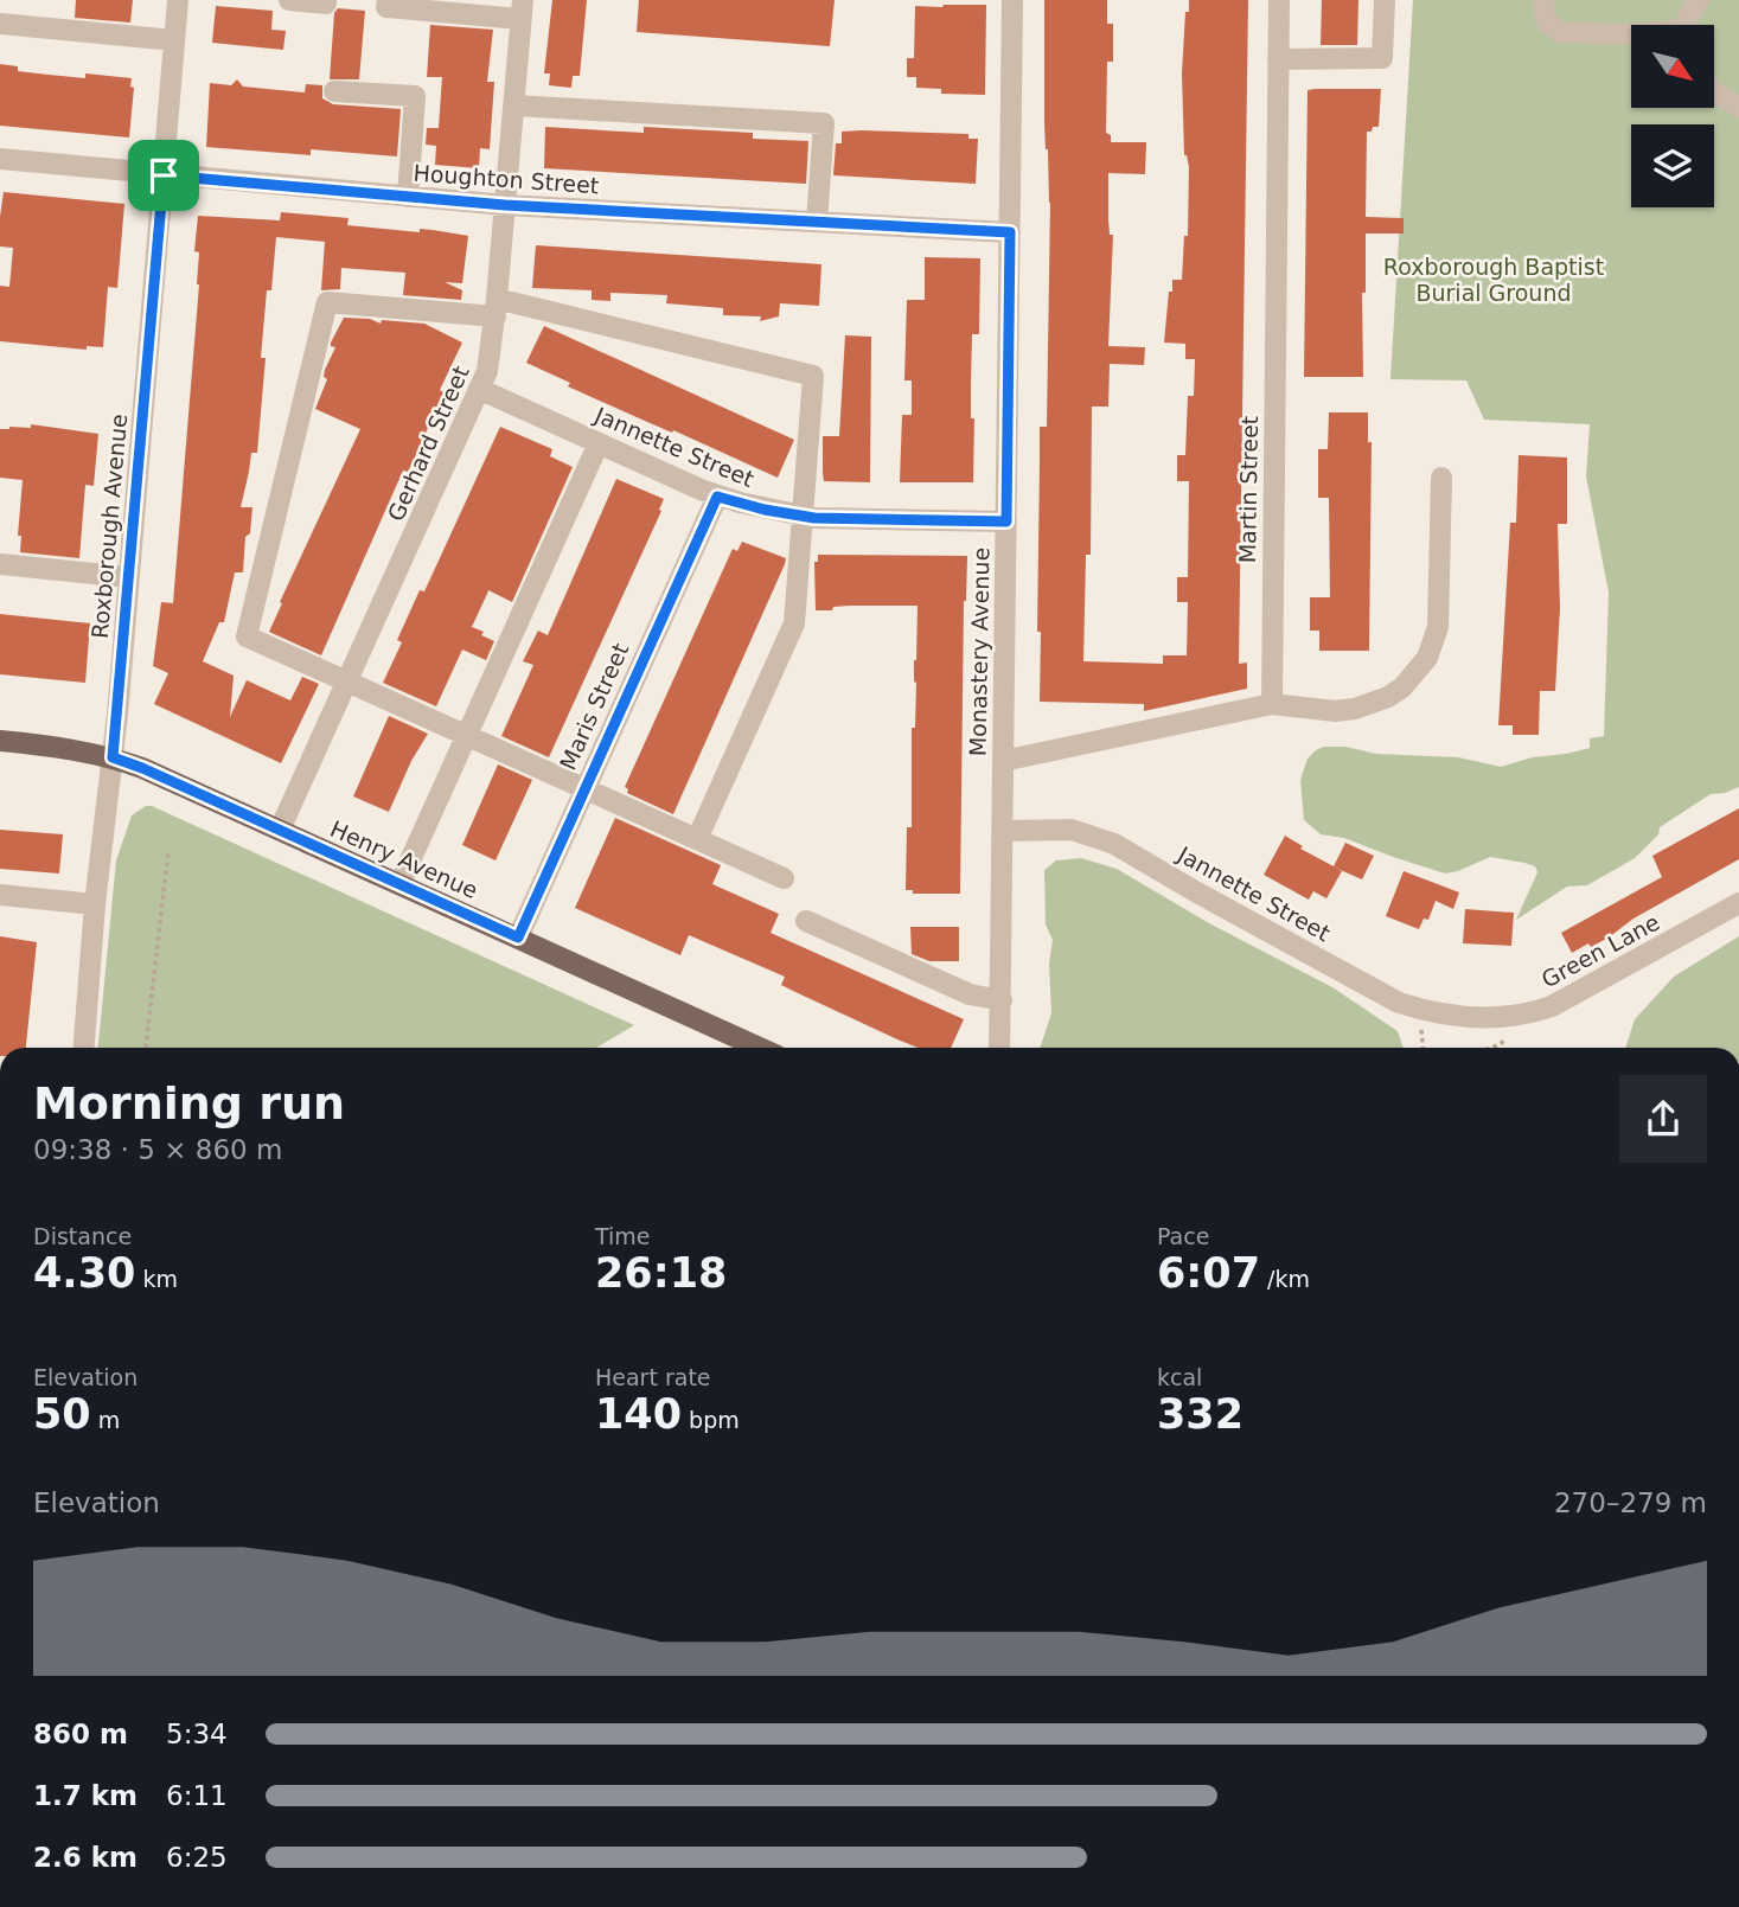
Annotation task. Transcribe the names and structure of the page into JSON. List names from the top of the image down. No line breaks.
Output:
{"streets":{"main road":["Henry Avenue"],"street":["Houghton Street","Gerhard Street","Jannette Street","Martin Street","Roxborough Avenue","Monastery Avenue","Maris Street","Green Lane"]},"crossings":[["Houghton Street","Gerhard Street"],["Houghton Street","Roxborough Avenue"],["Houghton Street","Monastery Avenue"],["Gerhard Street","Jannette Street"],["Gerhard Street","Henry Avenue"],["Jannette Street","Monastery Avenue"],["Jannette Street","Maris Street"],["Jannette Street","Green Lane"],["Roxborough Avenue","Henry Avenue"],["Maris Street","Henry Avenue"]],"parks":["Roxborough Baptist Burial Ground"],"north":"bottom right","page":{"heading":["Morning run","09:38 · 5 × 860 m"],"stats":[["Distance","4.30 km"],["Time","26:18"],["Pace","6:07 /km"],["Elevation","50 m"],["Heart rate","140 bpm"],["kcal","332"]],"chart":["Elevation","270–279 m"],"list":[{"name":"860 m","note":"5:34"},{"name":"1.7 km","note":"6:11"},{"name":"2.6 km","note":"6:25"}]}}
